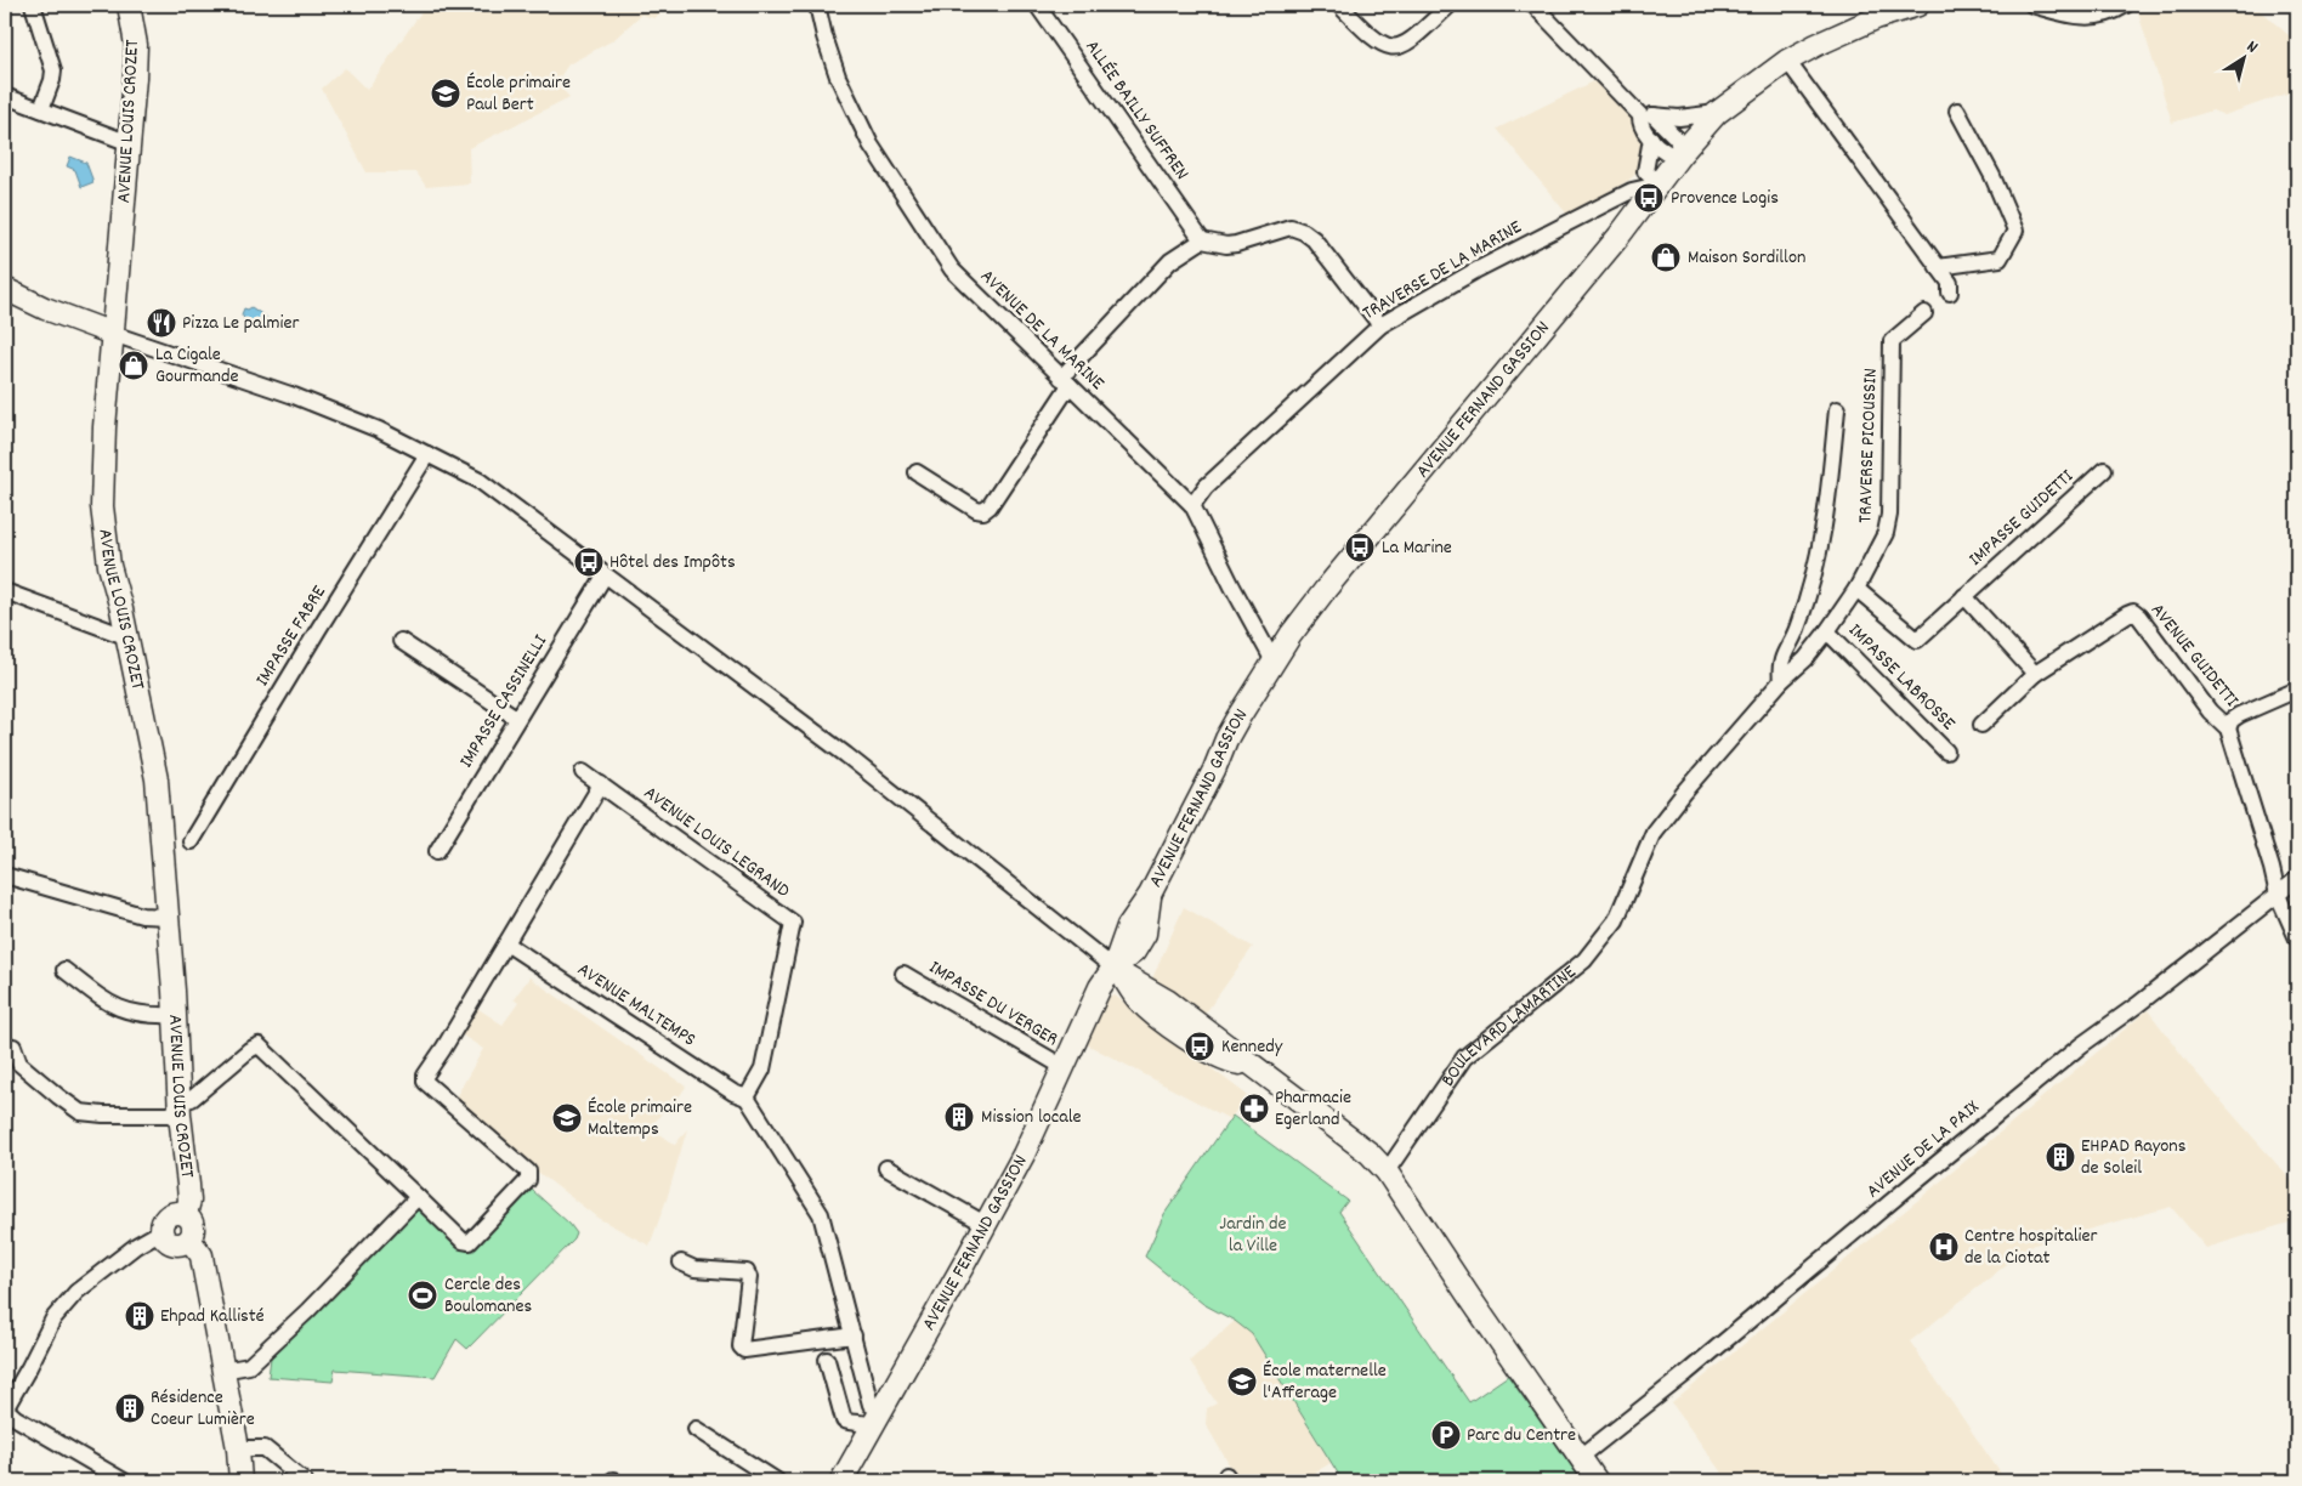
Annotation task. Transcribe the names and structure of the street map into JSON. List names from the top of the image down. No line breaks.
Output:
{"streets":{"street":["ALLÉE BAILLY SUFFREN","AVENUE LOUIS CROZET","TRAVERSE DE LA MARINE","AVENUE DE LA MARINE","AVENUE FERNAND GASSION","TRAVERSE PICOUSSIN","IMPASSE GUIDETTI","IMPASSE FABRE","AVENUE GUIDETTI","IMPASSE LABROSSE","IMPASSE CASSINELLI","AVENUE LOUIS LEGRAND","IMPASSE DU VERGER","AVENUE MALTEMPS","BOULEVARD LAMARTINE","AVENUE DE LA PAIX"]},"crossings":[["TRAVERSE DE LA MARINE","AVENUE DE LA MARINE"],["TRAVERSE DE LA MARINE","AVENUE FERNAND GASSION"],["AVENUE DE LA MARINE","AVENUE FERNAND GASSION"],["AVENUE FERNAND GASSION","IMPASSE DU VERGER"],["TRAVERSE PICOUSSIN","BOULEVARD LAMARTINE"],["IMPASSE LABROSSE","BOULEVARD LAMARTINE"],["AVENUE LOUIS LEGRAND","AVENUE MALTEMPS"]],"parks":["Jardin de la Ville"],"places":{"school or university":["École primaire Paul Bert","École primaire Maltemps","École maternelle l'Afferage"],"bus stop":["Provence Logis","La Marine","Hôtel des Impôts","Kennedy"],"shop":["Maison Sordillon","La Cigale Gourmande"],"restaurant":["Pizza Le palmier"],"pharmacy":["Pharmacie Egerland"],"building":["Mission locale","EHPAD Rayons de Soleil","Ehpad Kallisté","Résidence Coeur Lumière"],"hospital":["Centre hospitalier de la Ciotat"],"sports":["Cercle des Boulomanes"],"parking":["Parc du Centre"]},"north":"top right"}
